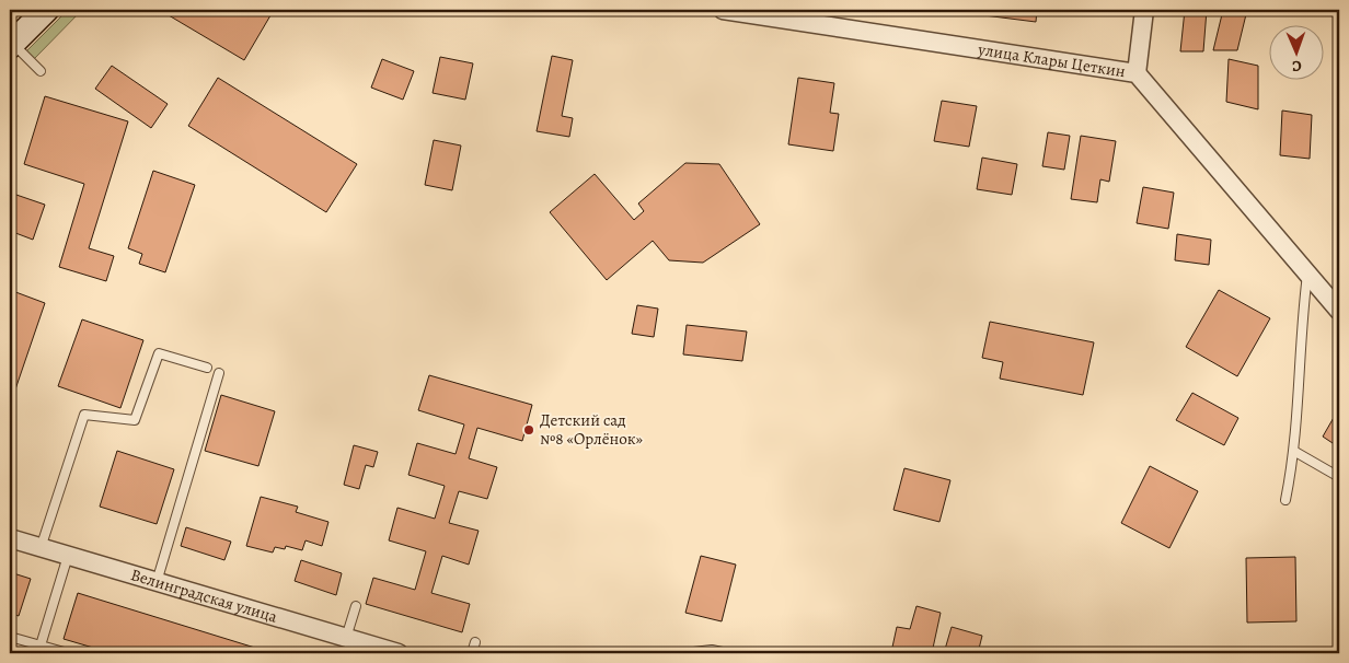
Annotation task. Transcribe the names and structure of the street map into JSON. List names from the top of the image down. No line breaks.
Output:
{"streets":{"street":["улица Клары Цеткин","Велинградская улица"]},"places":["Детский сад №8 «Орлёнок»"],"north":"bottom"}
